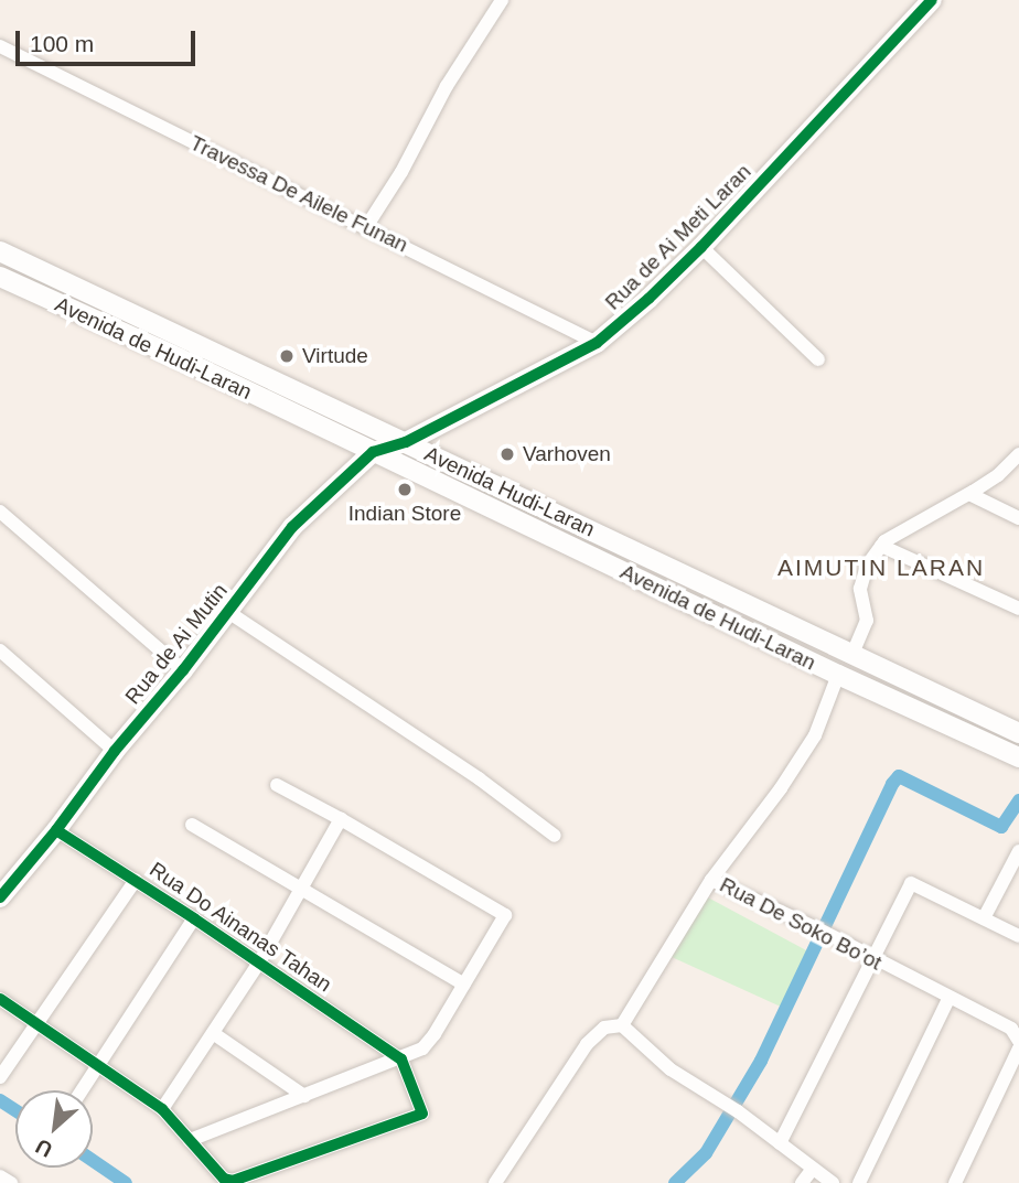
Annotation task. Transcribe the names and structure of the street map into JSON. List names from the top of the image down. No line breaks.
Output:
{"streets":{"main road":["Rua de Ai Meti Laran","Avenida de Hudi-Laran","Avenida Hudi-Laran","Rua de Ai Mutin"],"street":["Travessa De Ailele Funan","Rua De Soko Bo’ot","Rua Do Ainanas Tahan"]},"crossings":[["Travessa De Ailele Funan","Rua de Ai Meti Laran"],["Rua de Ai Meti Laran","Avenida Hudi-Laran"],["Rua de Ai Meti Laran","Rua de Ai Mutin"],["Avenida de Hudi-Laran","Rua de Ai Mutin"],["Avenida de Hudi-Laran","Rua De Soko Bo’ot"],["Avenida Hudi-Laran","Rua de Ai Mutin"],["Rua de Ai Mutin","Rua Do Ainanas Tahan"]],"districts":["AIMUTIN LARAN"],"places":["Virtude","Varhoven","Indian Store"],"scale_bar":"100 m","north":"bottom left"}
